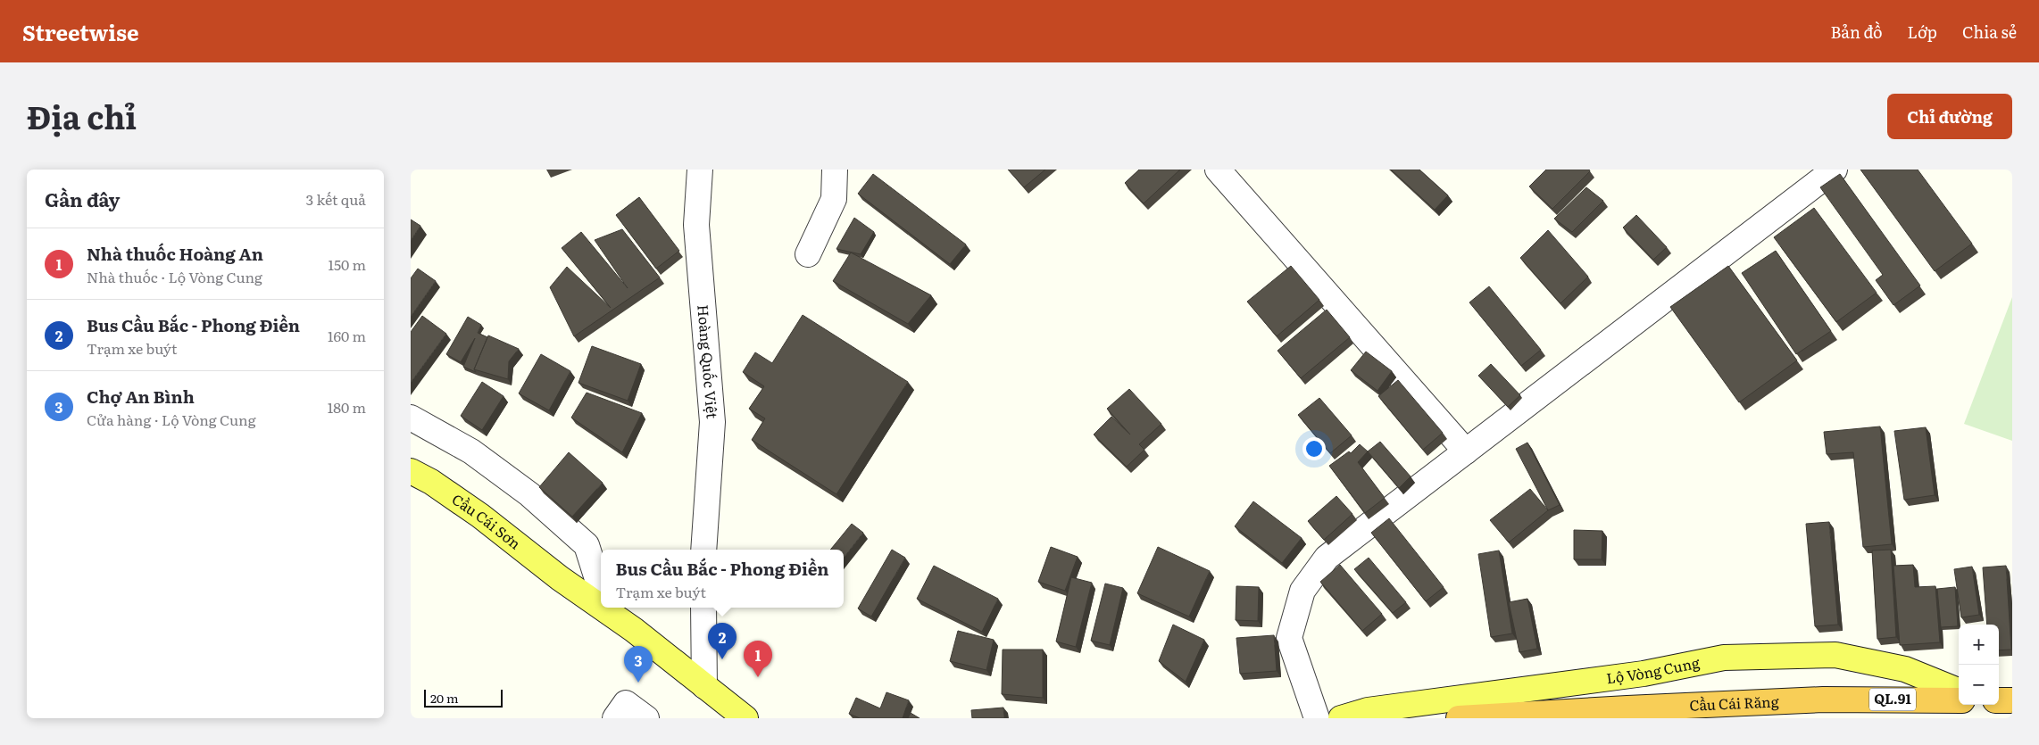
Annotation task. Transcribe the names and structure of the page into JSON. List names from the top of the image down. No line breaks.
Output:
{"streets":{"highway":["QL.91","Cầu Cái Răng"],"main road":["Cầu Cái Sơn","Lộ Vòng Cung"],"street":["Hoàng Quốc Việt"]},"scale_bar":"20 m","page":{"header":"Streetwise","nav":["Bản đồ","Lớp","Chia sẻ"],"title":"Địa chỉ","buttons":"Chỉ đường","heading":["Gần đây","3 kết quả"],"list":[{"mark":"1","name":"Nhà thuốc Hoàng An","note":"Nhà thuốc · Lộ Vòng Cung","value":"150 m"},{"mark":"2","name":"Bus Cầu Bắc - Phong Điền","note":"Trạm xe buýt","value":"160 m"},{"mark":"3","name":"Chợ An Bình","note":"Cửa hàng · Lộ Vòng Cung","value":"180 m"}],"popup":["Bus Cầu Bắc - Phong Điền","Trạm xe buýt"],"pins":["2","1","3"],"map_buttons":["+","−"],"scale":"20 m"}}
